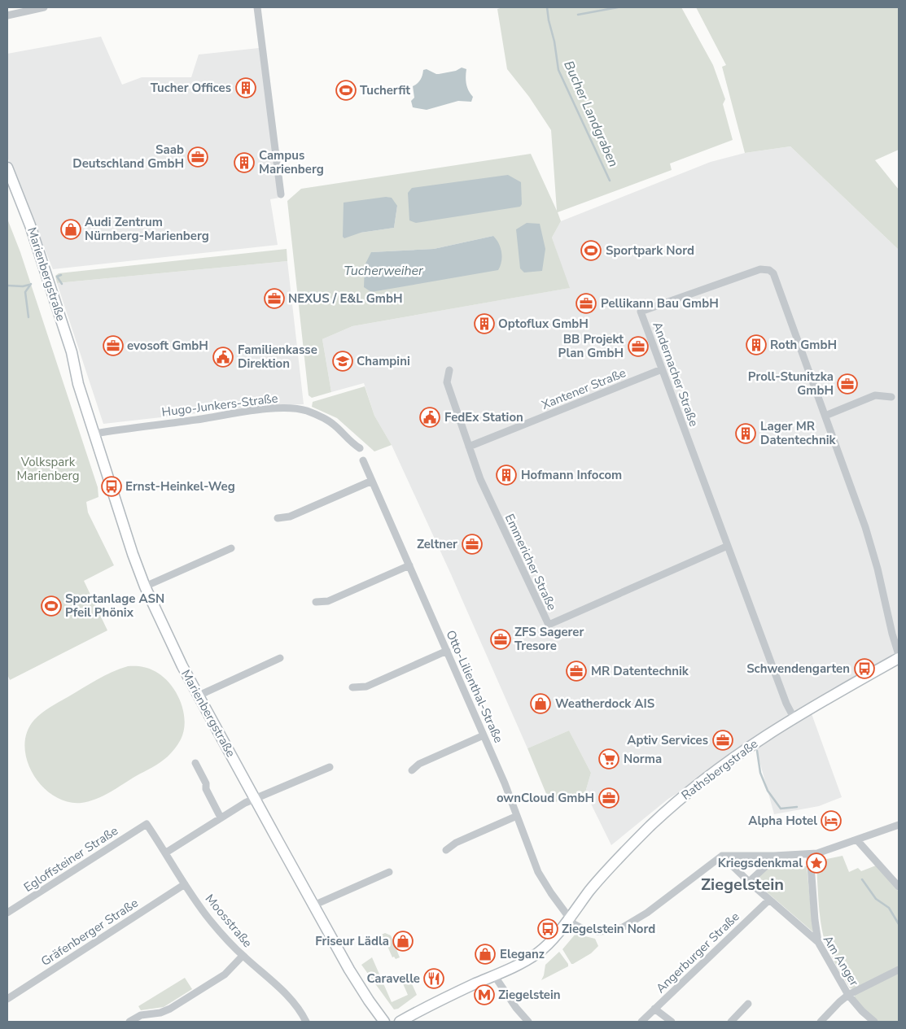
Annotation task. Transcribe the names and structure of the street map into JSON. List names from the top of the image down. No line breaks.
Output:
{"streets":{"main road":["Marienbergstraße","Rathsbergstraße"],"street":["Andernacher Straße","Xantener Straße","Hugo-Junkers-Straße","Emmericher Straße","Otto-Lilienthal-Straße","Egloffsteiner Straße","Moosstraße","Gräfenberger Straße","Angerburger Straße","Am Anger"]},"crossings":[["Marienbergstraße","Hugo-Junkers-Straße"],["Andernacher Straße","Xantener Straße"],["Andernacher Straße","Emmericher Straße"],["Andernacher Straße","Rathsbergstraße"],["Xantener Straße","Emmericher Straße"],["Otto-Lilienthal-Straße","Rathsbergstraße"],["Otto-Lilienthal-Straße","Am Anger"],["Egloffsteiner Straße","Moosstraße"],["Moosstraße","Gräfenberger Straße"],["Angerburger Straße","Am Anger"]],"districts":["Ziegelstein"],"water":["Bucher Landgraben","Tucherweiher"],"parks":["Volkspark Marienberg"],"places":{"building":["Tucher Offices","Campus Marienberg","Optoflux GmbH","Roth GmbH","Lager MR Datentechnik","Hofmann Infocom"],"sports":["Tucherfit","Sportpark Nord","Sportanlage ASN Pfeil Phönix"],"office":["Saab Deutschland GmbH","NEXUS / E&L GmbH","Pellikann Bau GmbH","evosoft GmbH","BB Projekt Plan GmbH","Proll-Stunitzka GmbH","Zeltner","ZFS Sagerer Tresore","MR Datentechnik","Aptiv Services","ownCloud GmbH"],"shop":["Audi Zentrum Nürnberg-Marienberg","Weatherdock AIS","Friseur Lädla","Eleganz"],"public building":["Familienkasse Direktion","FedEx Station"],"school or university":["Champini"],"bus stop":["Ernst-Heinkel-Weg","Schwendengarten","Ziegelstein Nord"],"supermarket":["Norma"],"hotel":["Alpha Hotel"],"place":["Kriegsdenkmal"],"restaurant":["Caravelle"],"metro station":["Ziegelstein"]}}
